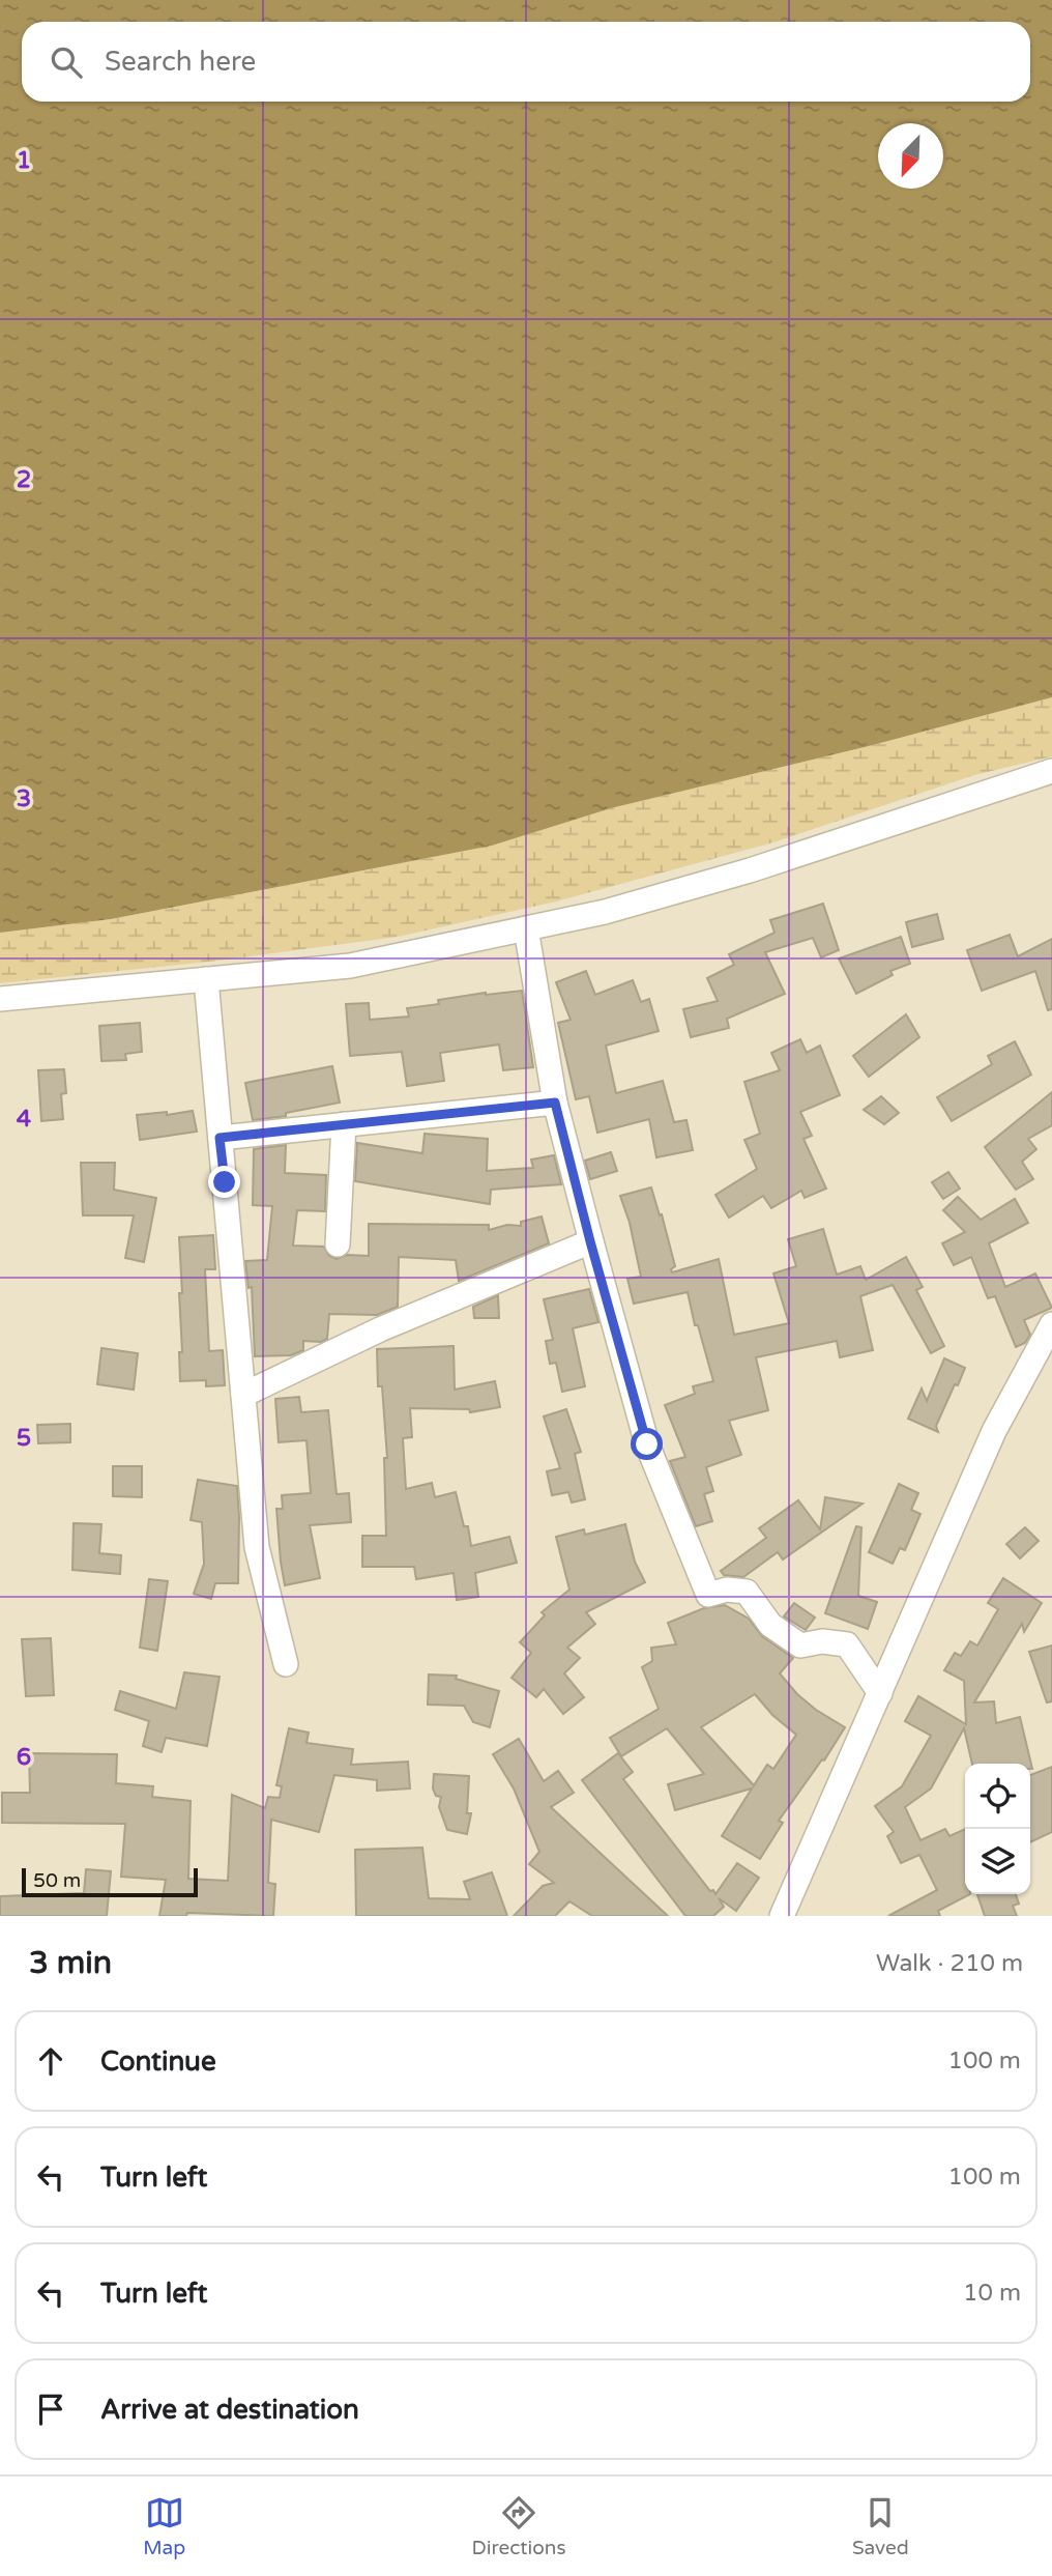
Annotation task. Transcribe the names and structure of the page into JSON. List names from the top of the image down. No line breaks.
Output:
{"scale_bar":"50 m","north":"bottom left","page":{"search":"Search here","scale":"50 m","heading":["3 min","Walk · 210 m"],"list":[["Continue","100 m"],["Turn left","100 m"],["Turn left","10 m"],"Arrive at destination"],"nav":["Map","Directions","Saved"]},"grid":{"rows":["1","2","3","4","5","6"]}}
